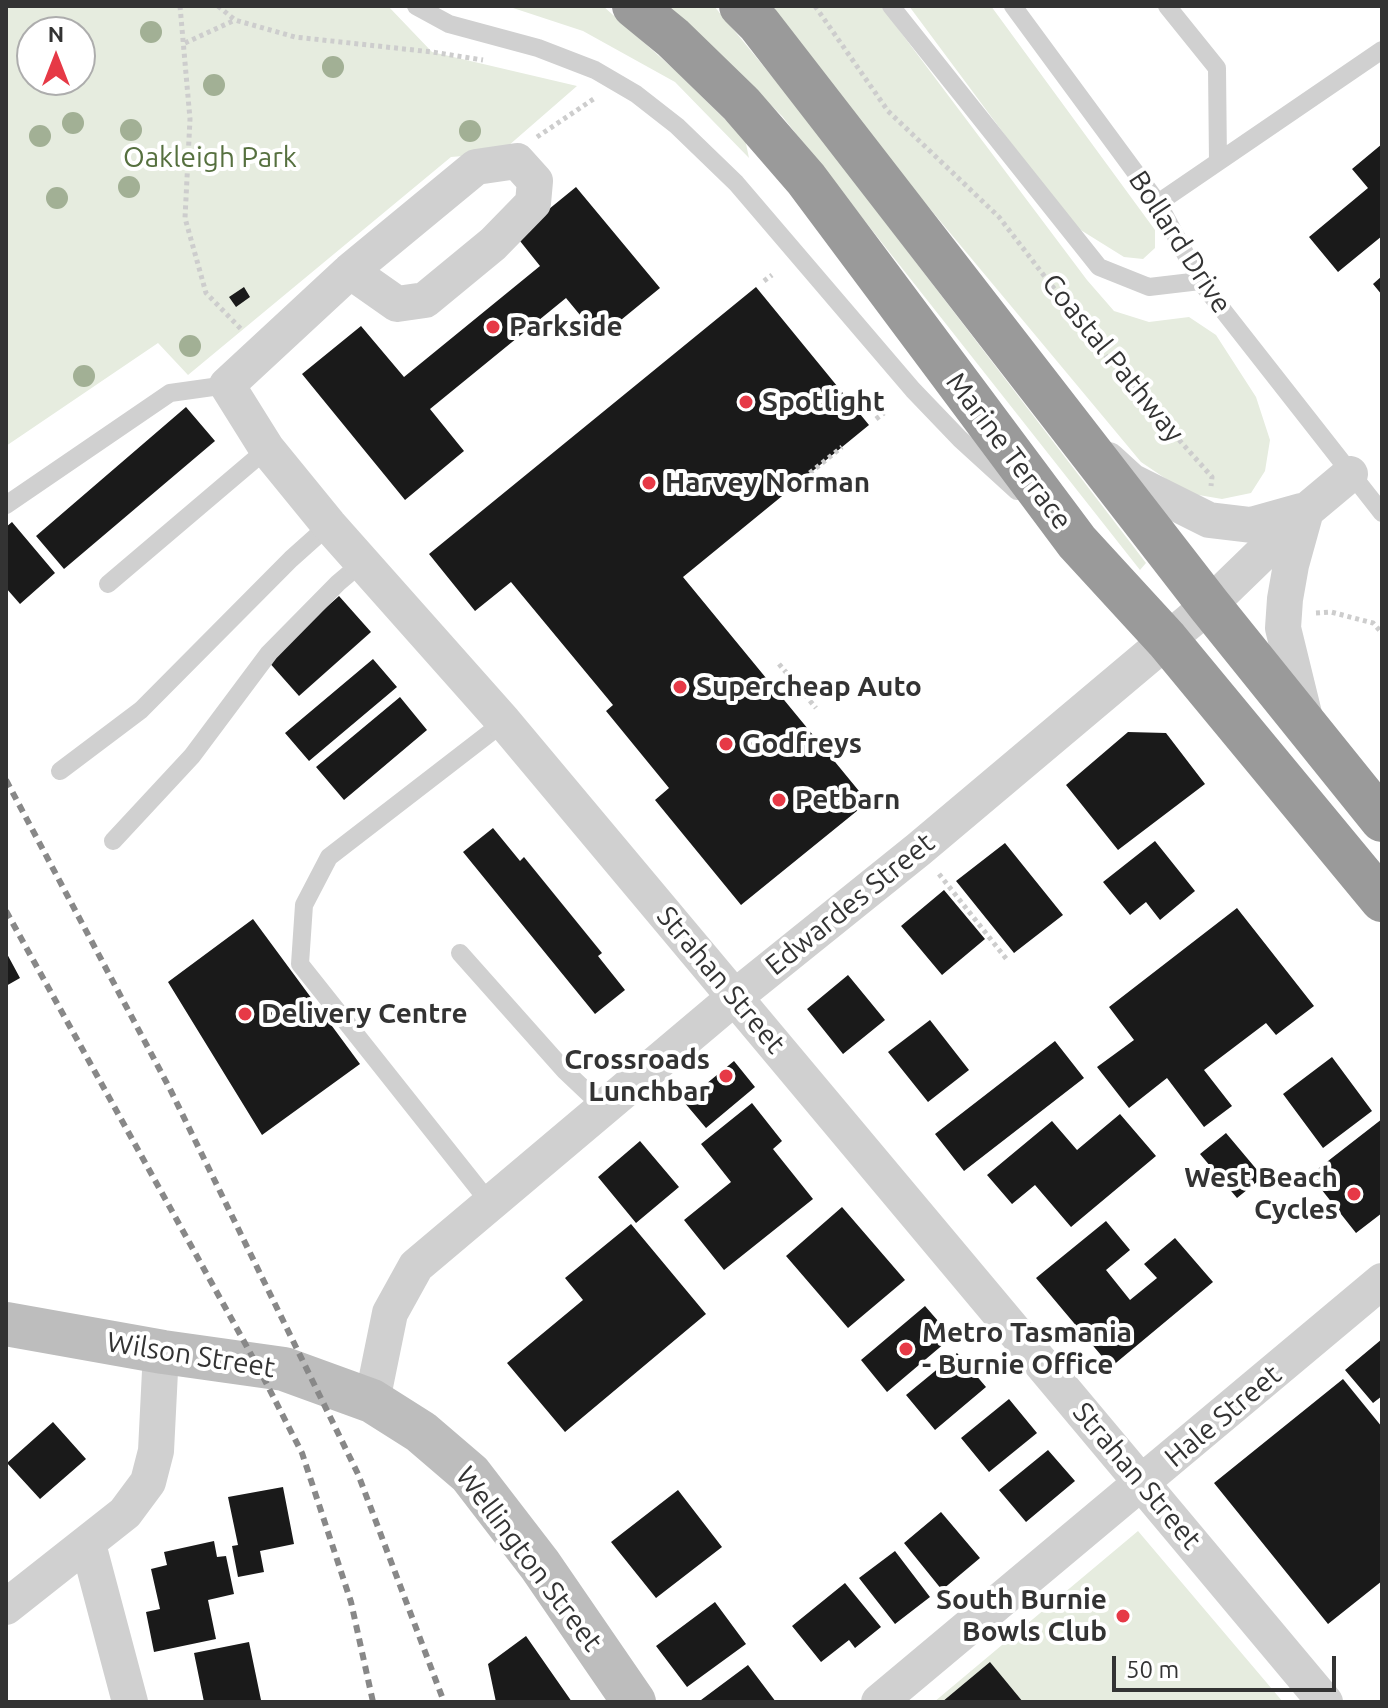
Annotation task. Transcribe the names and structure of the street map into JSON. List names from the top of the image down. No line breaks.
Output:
{"streets":{"highway":["Marine Terrace"],"street":["Edwardes Street","Strahan Street","Wilson Street","Hale Street","Wellington Street"],"lane":["Bollard Drive"],"path":["Coastal Pathway"]},"crossings":[["Bollard Drive","Edwardes Street"],["Marine Terrace","Edwardes Street"],["Edwardes Street","Strahan Street"],["Edwardes Street","Wilson Street"],["Edwardes Street","Wellington Street"],["Strahan Street","Hale Street"],["Wilson Street","Wellington Street"]],"parks":["Oakleigh Park"],"places":["Parkside","Spotlight","Harvey Norman","Supercheap Auto","Godfreys","Petbarn","Delivery Centre","Crossroads Lunchbar","West Beach Cycles","Metro Tasmania - Burnie Office","South Burnie Bowls Club"],"scale_bar":"50 m","north":"top"}
